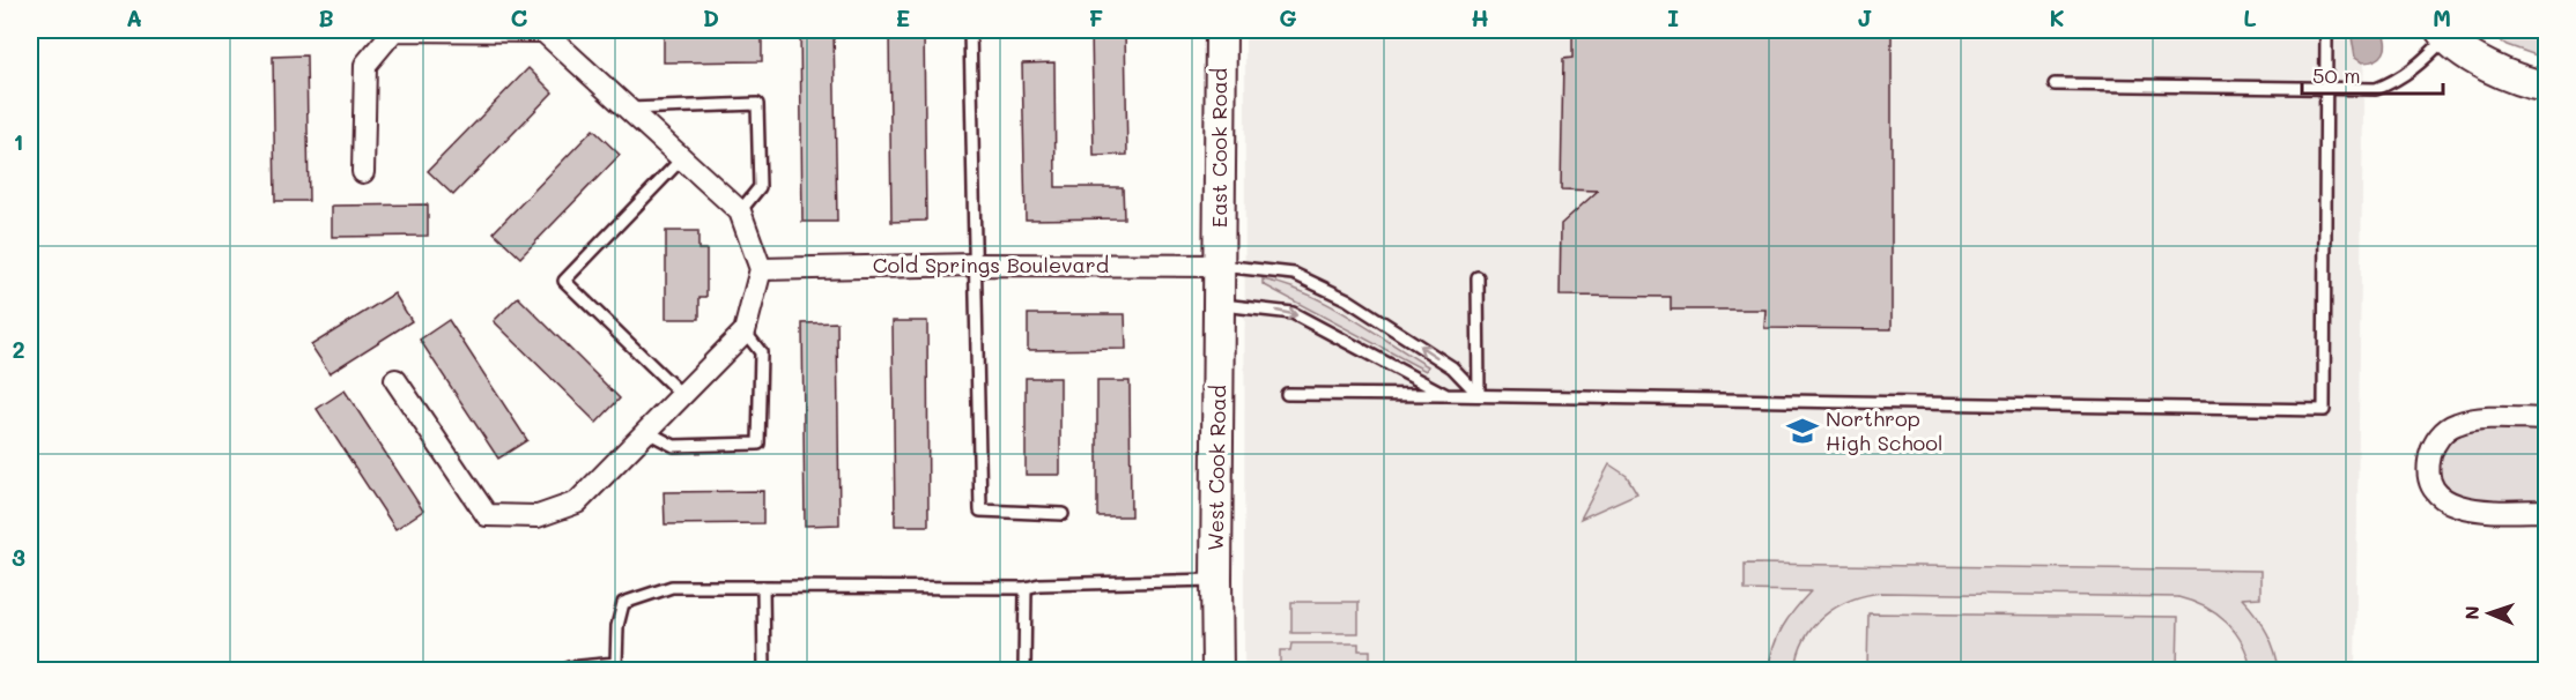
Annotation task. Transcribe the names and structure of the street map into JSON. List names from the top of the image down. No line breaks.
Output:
{"streets":{"main road":["East Cook Road","West Cook Road"],"street":["Cold Springs Boulevard"]},"crossings":[["East Cook Road","Cold Springs Boulevard"],["East Cook Road","West Cook Road"],["Cold Springs Boulevard","West Cook Road"]],"places":{"school or university":["Northrop High School"]},"scale_bar":"50 m","north":"left","grid":{"columns":["A","B","C","D","E","F","G","H","I","J","K","L","M"],"rows":["1","2","3"]}}
